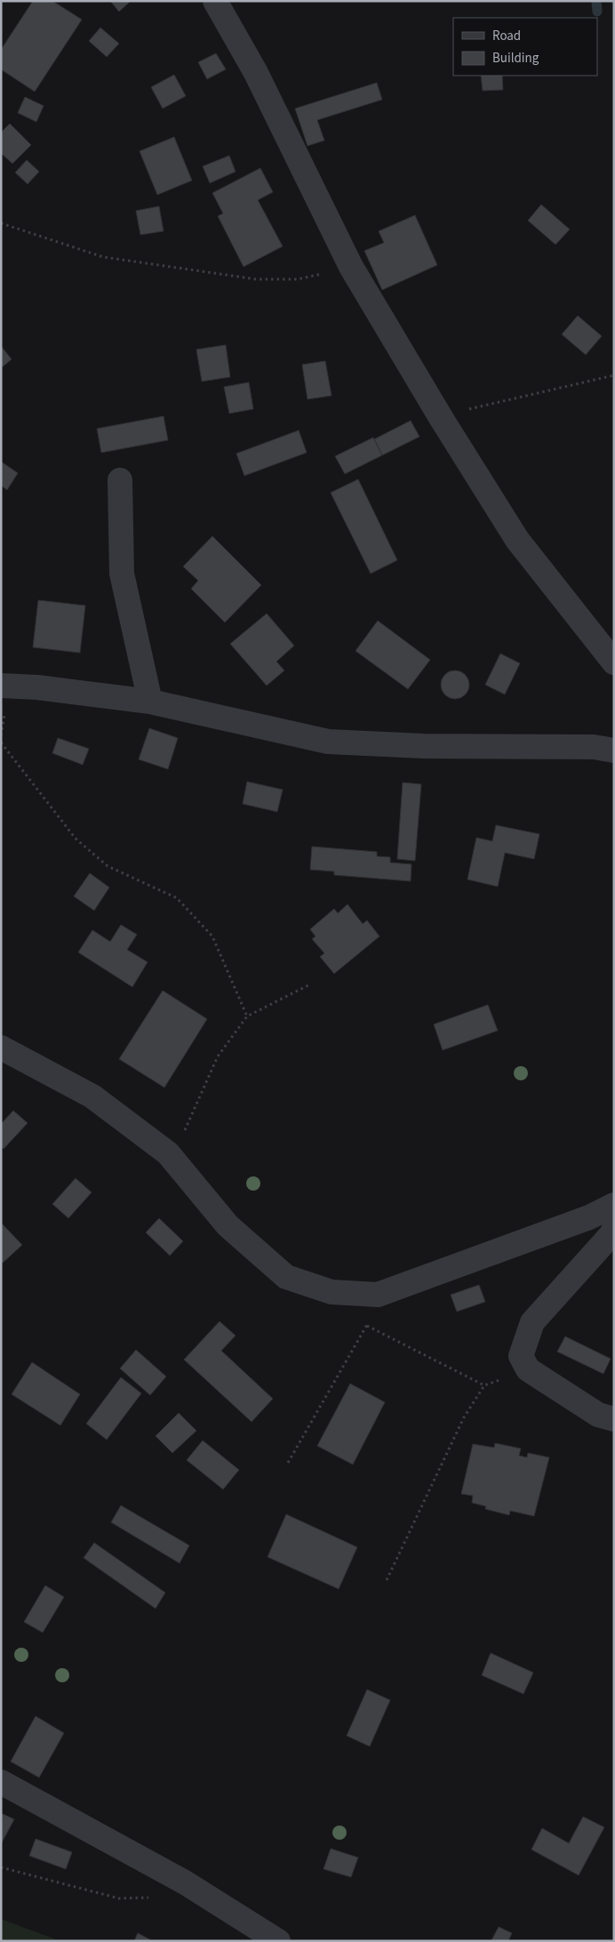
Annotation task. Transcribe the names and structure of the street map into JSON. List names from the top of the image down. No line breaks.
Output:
{"legend":["Road","Building"]}
